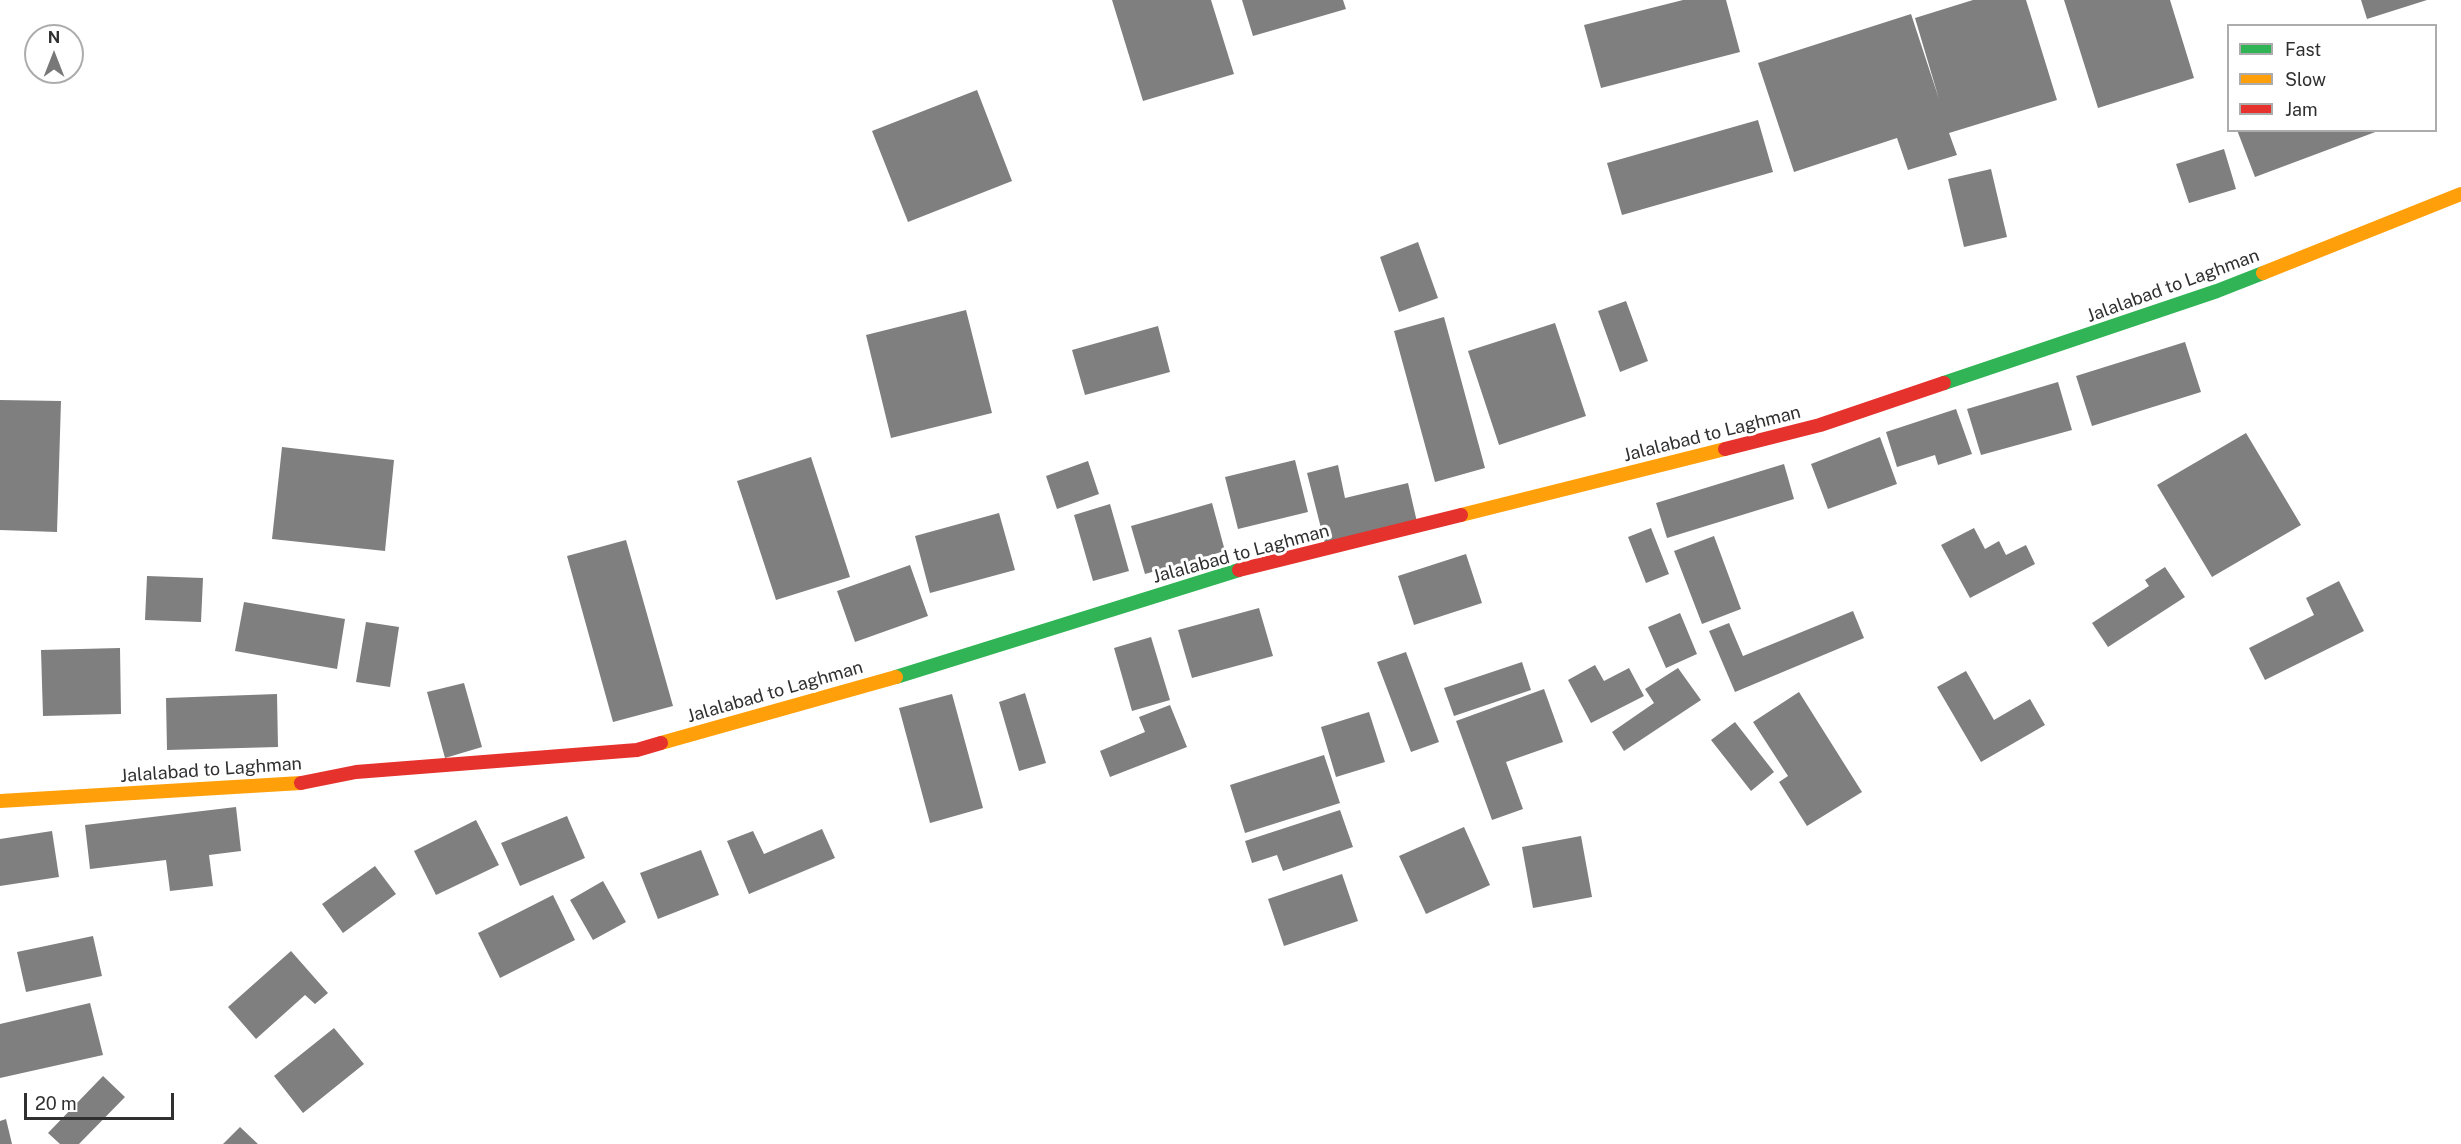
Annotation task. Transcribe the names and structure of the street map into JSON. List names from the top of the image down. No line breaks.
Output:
{"streets":{"street":["Jalalabad to Laghman"]},"legend":["Fast","Slow","Jam"],"scale_bar":"20 m","north":"top"}
